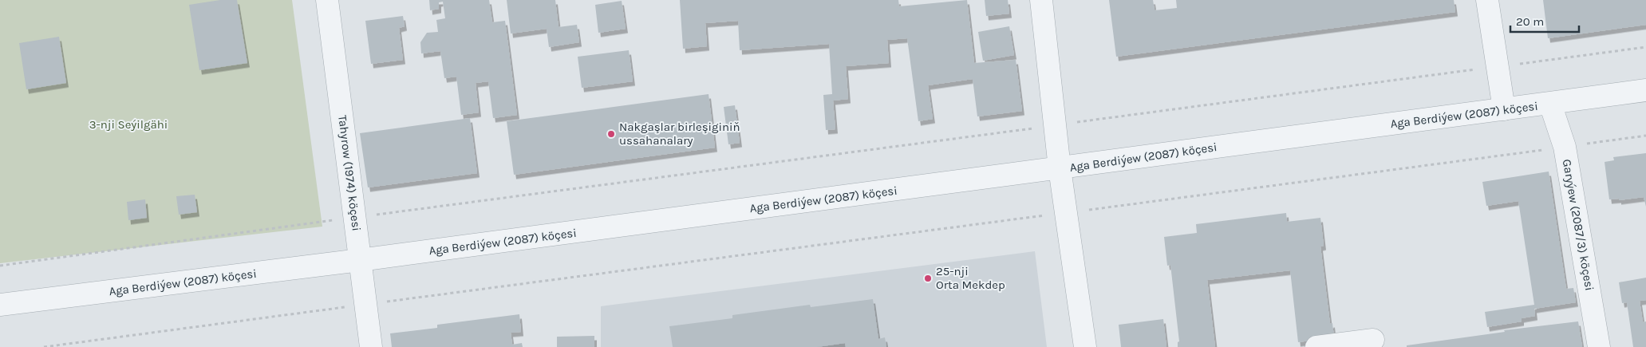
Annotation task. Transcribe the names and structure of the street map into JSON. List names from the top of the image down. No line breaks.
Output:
{"streets":{"street":["Aga Berdiýew (2087) köçesi","Tahyrow (1974) köçesi","Garyýew (2087/3) köçesi"]},"crossings":[["Aga Berdiýew (2087) köçesi","Tahyrow (1974) köçesi"],["Aga Berdiýew (2087) köçesi","Garyýew (2087/3) köçesi"]],"parks":["3-nji Seýilgähi"],"places":["Nakgaşlar birleşiginiň ussahanalary","25-nji Orta Mekdep"],"scale_bar":"20 m"}
